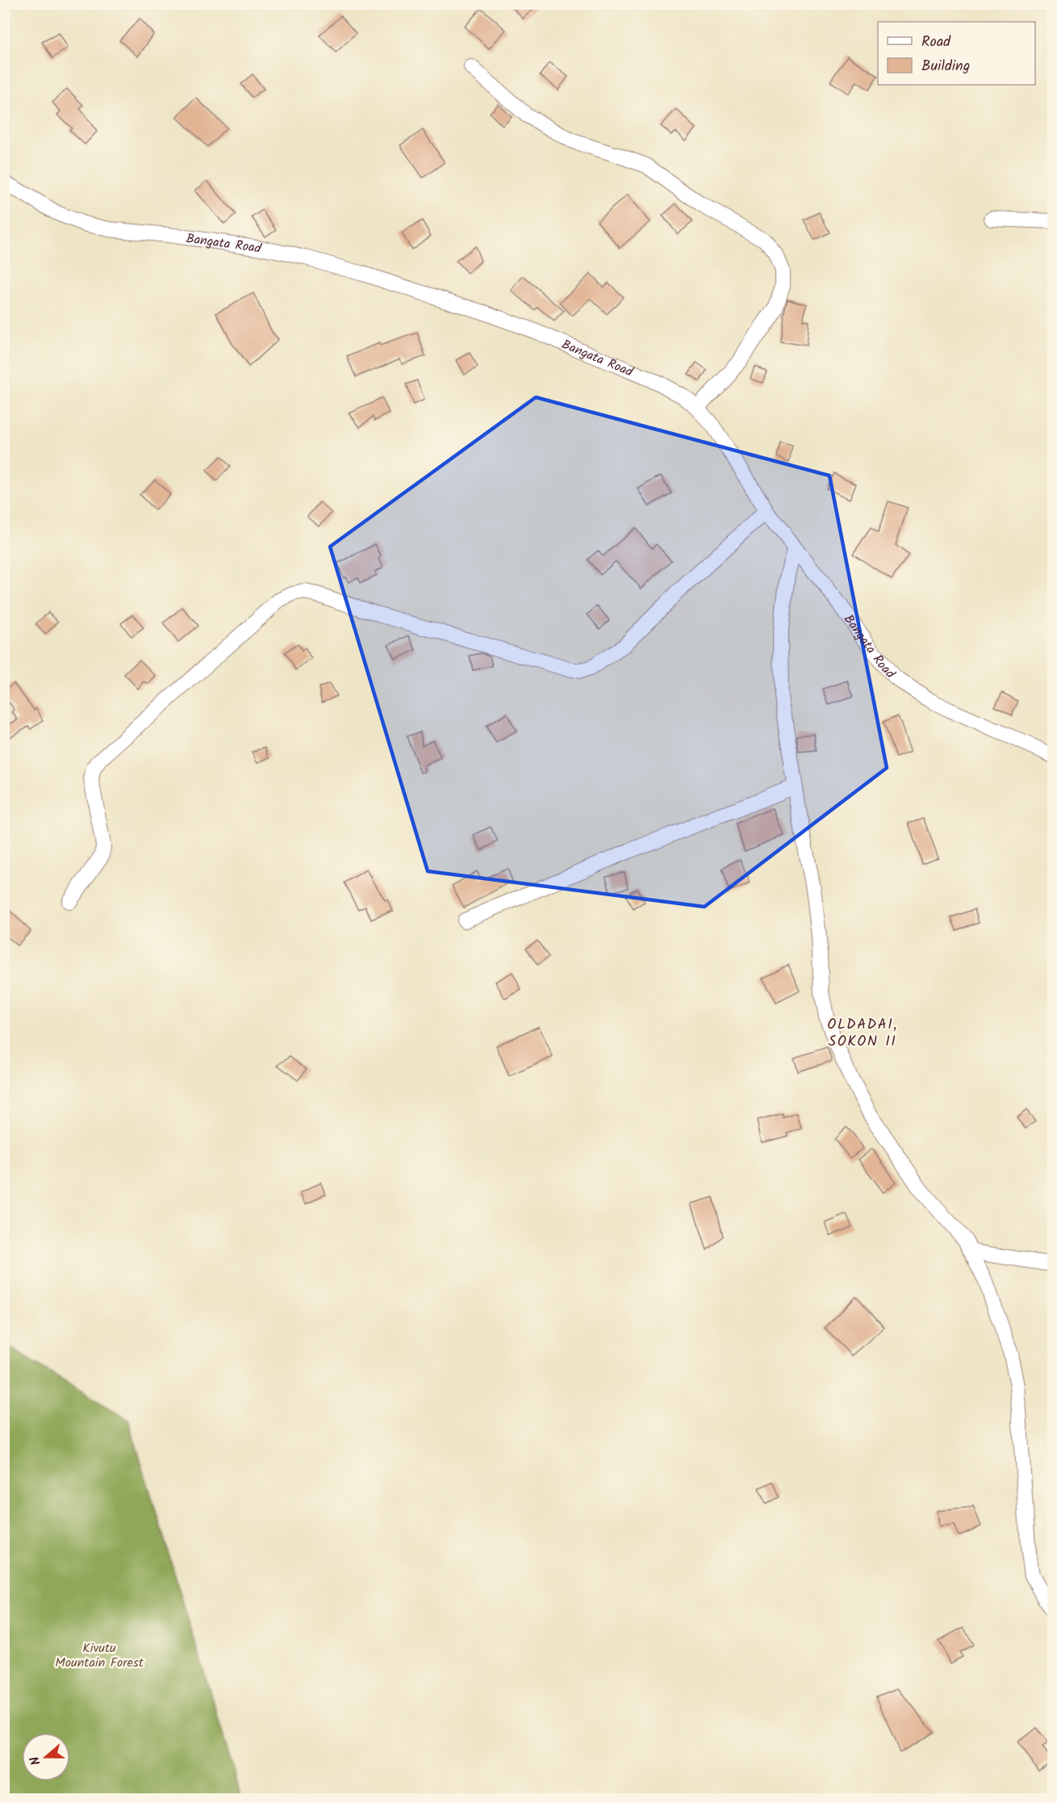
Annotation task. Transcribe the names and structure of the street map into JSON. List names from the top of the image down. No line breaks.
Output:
{"streets":{"street":["Bangata Road"]},"districts":["OLDADAI, SOKON II"],"parks":["Kivutu Mountain Forest"],"legend":["Road","Building"],"north":"left"}
